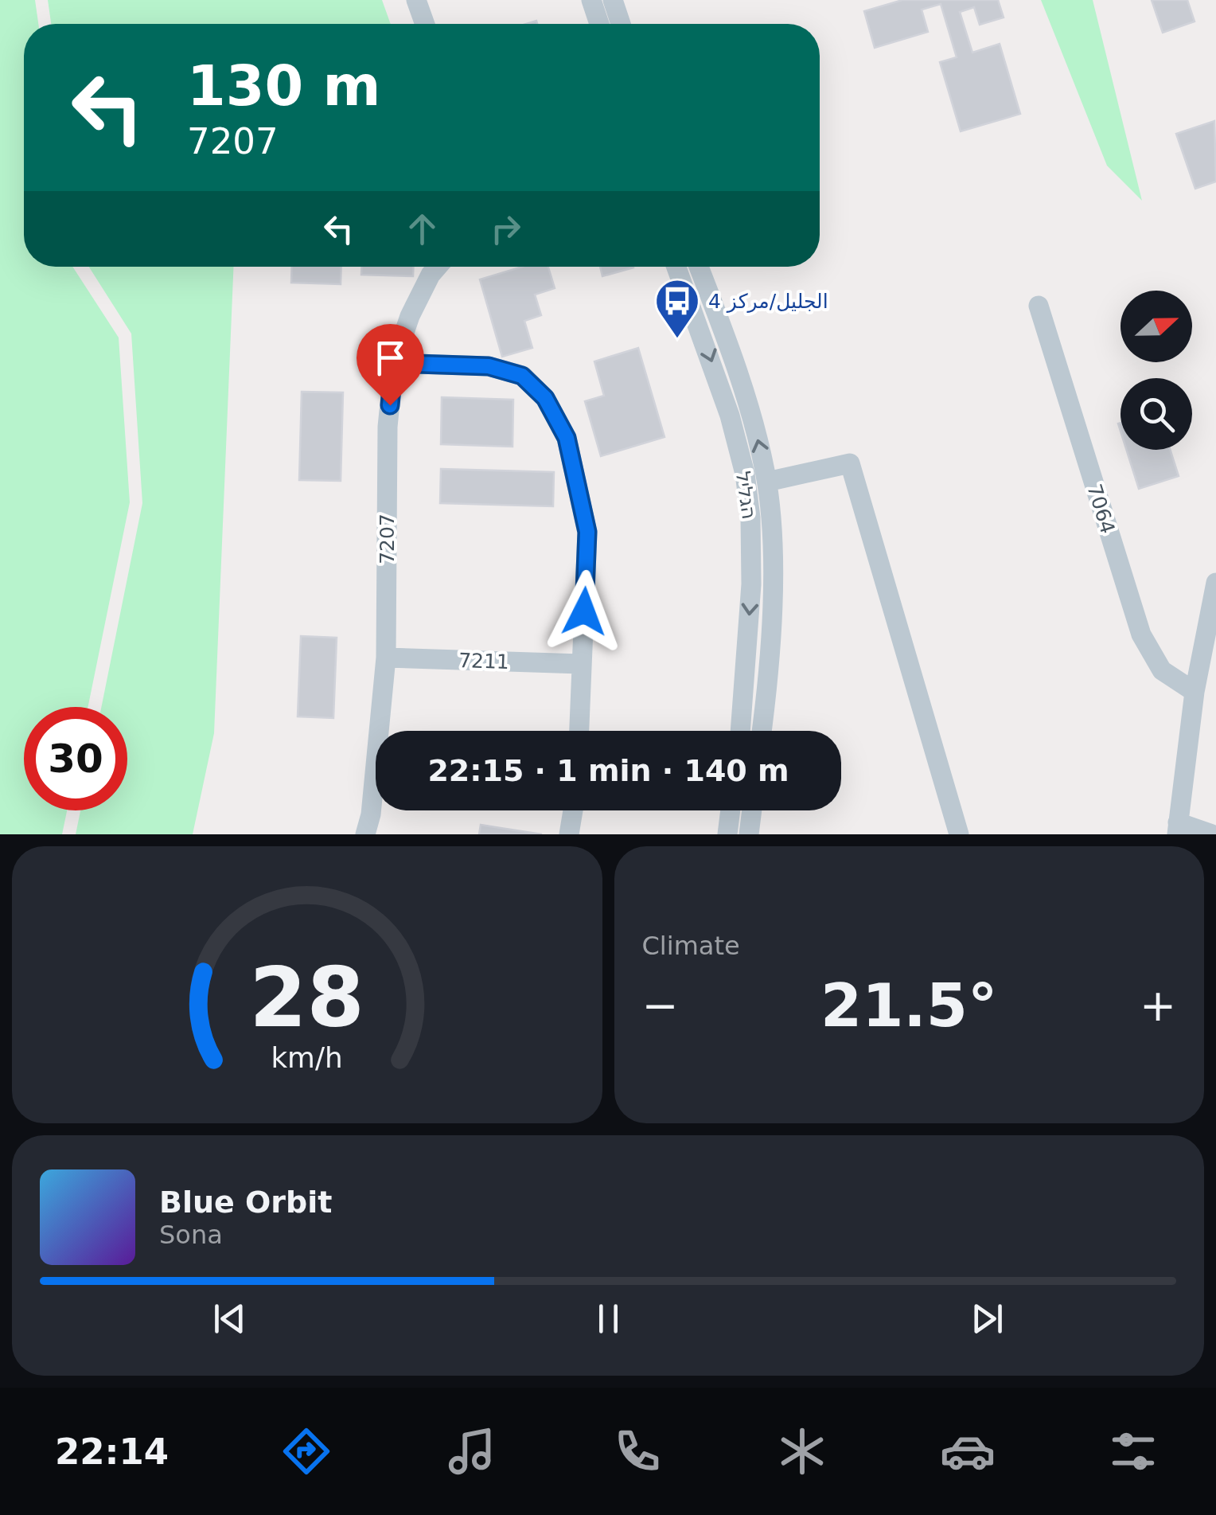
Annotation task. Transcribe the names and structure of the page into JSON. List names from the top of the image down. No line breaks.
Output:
{"streets":{"street":["הגליל","7064","7207","7211"]},"crossings":[["7207","7211"]],"places":{"bus stop":["الجليل/مركز 4"]},"north":"right","page":{"turn":["130 m","7207"],"limit":"30","trip":"22:15 · 1 min · 140 m","tile":"Climate","heat":["−","21.5°","+"],"song":["Blue Orbit","Sona"],"tabs":"22:14","gauge":["28","km/h"]}}
